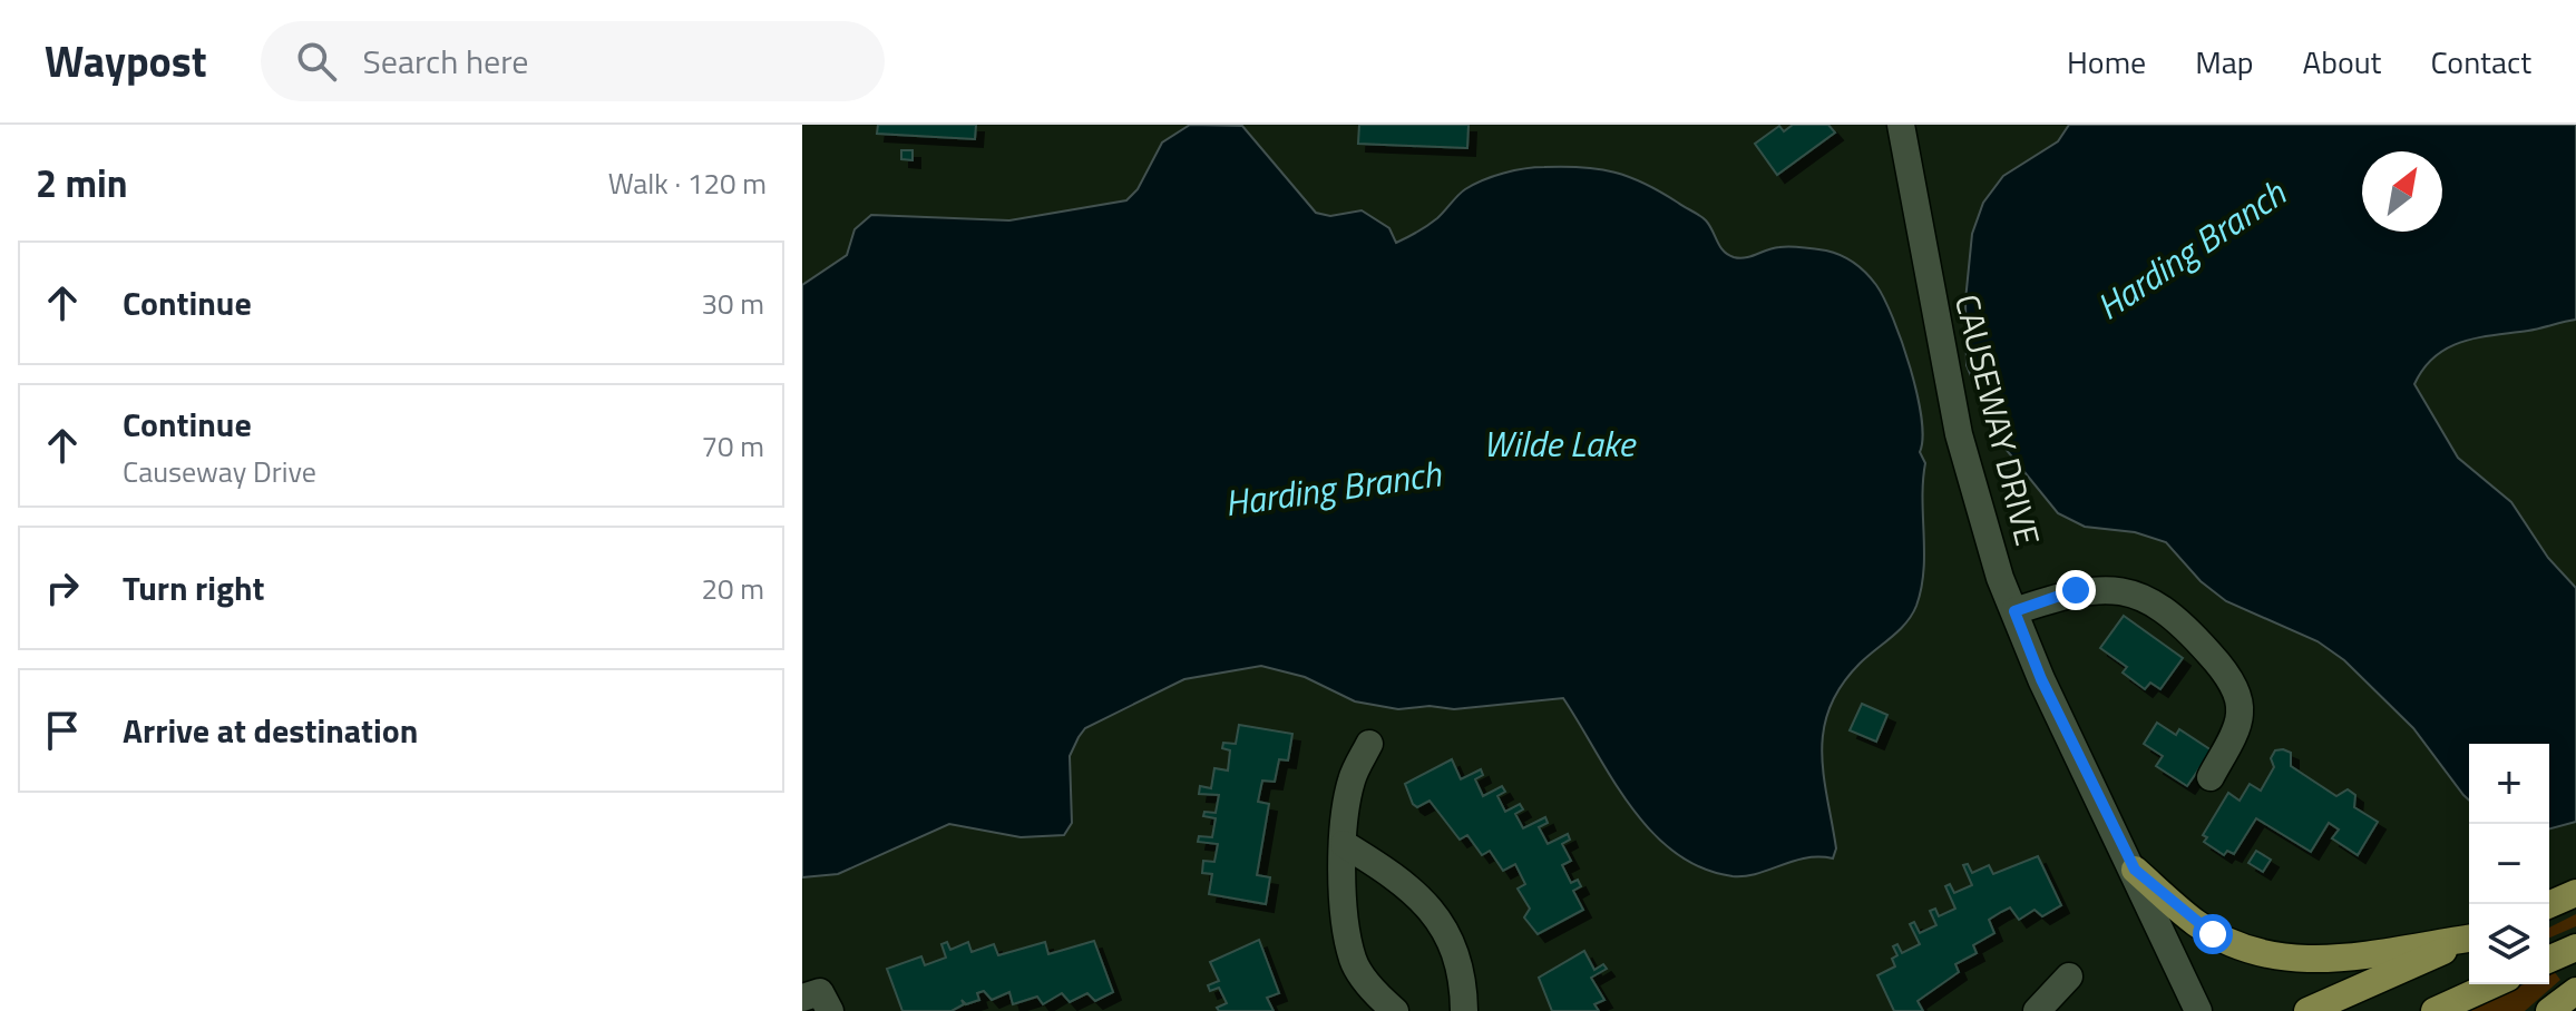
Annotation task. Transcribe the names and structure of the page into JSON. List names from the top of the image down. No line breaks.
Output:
{"streets":{"street":["CAUSEWAY DRIVE"]},"water":["Harding Branch","Wilde Lake"],"north":"top right","page":{"header":"Waypost","search":"Search here","nav":["Home","Map","About","Contact"],"heading":["2 min","Walk · 120 m"],"list":[["Continue","30 m"],["Continue","Causeway Drive","70 m"],["Turn right","20 m"],"Arrive at destination"],"map_buttons":["+","−"]}}
